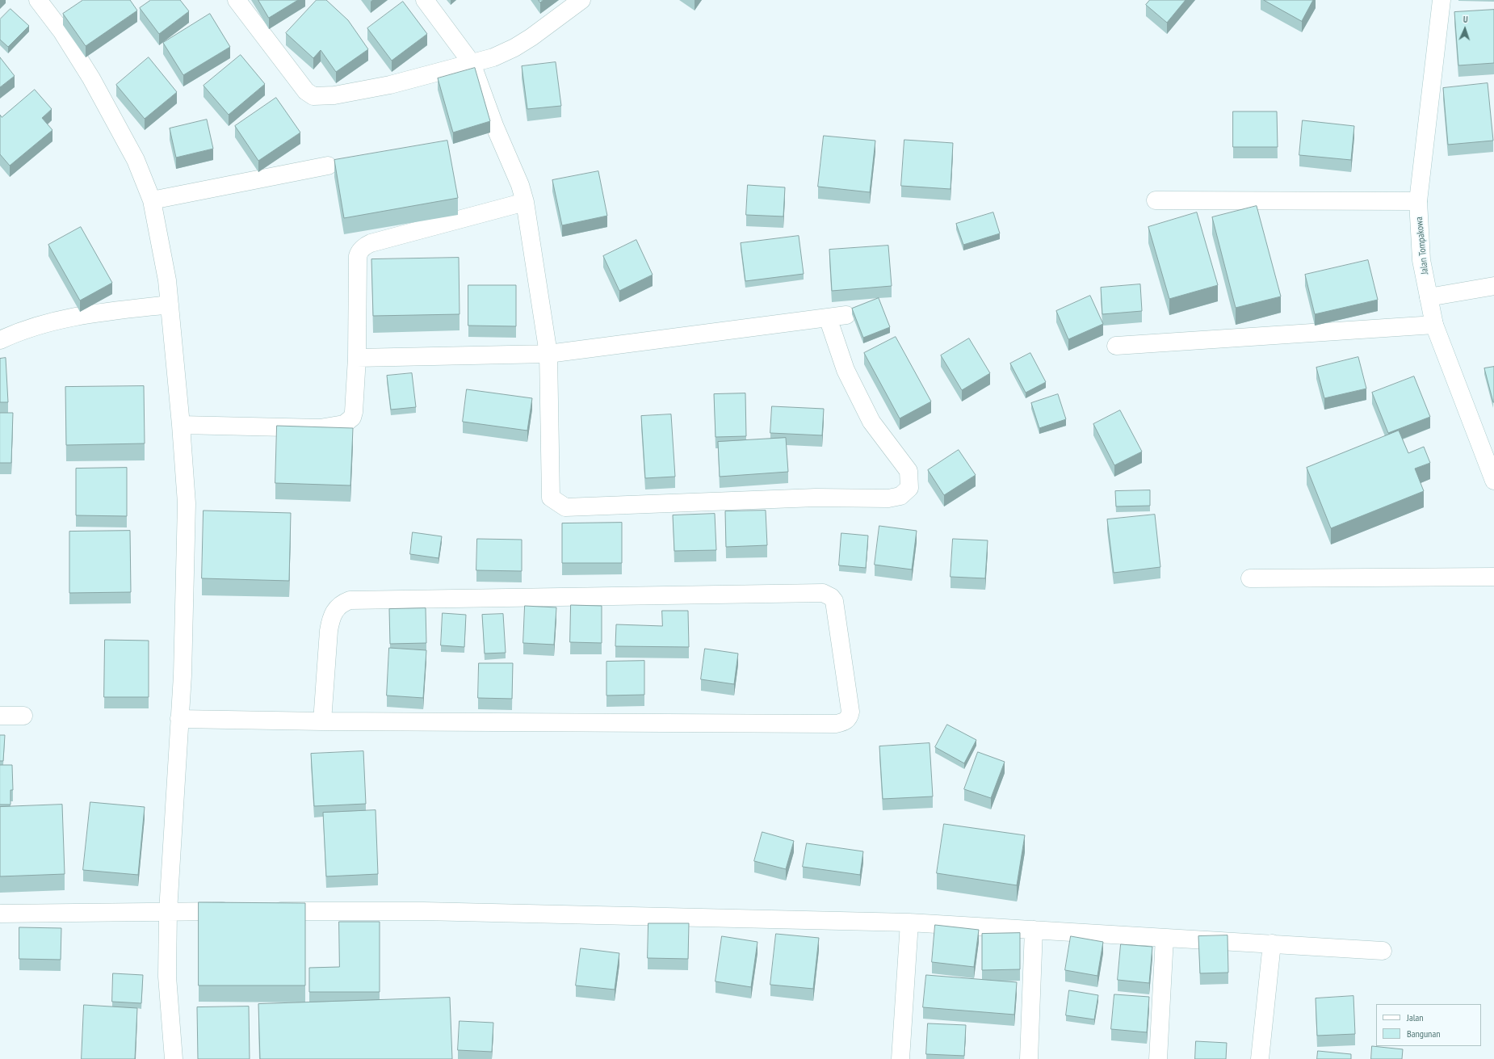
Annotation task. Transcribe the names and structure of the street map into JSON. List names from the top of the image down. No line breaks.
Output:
{"streets":{"street":["Jalan Tompakowa"]},"legend":["Jalan","Bangunan"],"north":"top"}
